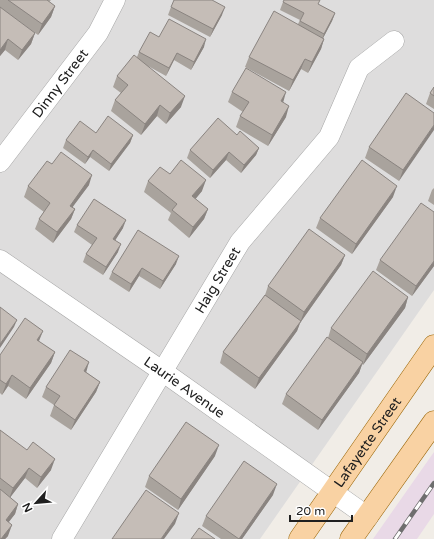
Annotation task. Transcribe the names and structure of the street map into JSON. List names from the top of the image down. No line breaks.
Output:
{"streets":{"main road":["Lafayette Street"],"street":["Dinny Street","Haig Street","Laurie Avenue"]},"crossings":[["Haig Street","Laurie Avenue"],["Laurie Avenue","Lafayette Street"]],"scale_bar":"20 m","north":"bottom left"}
